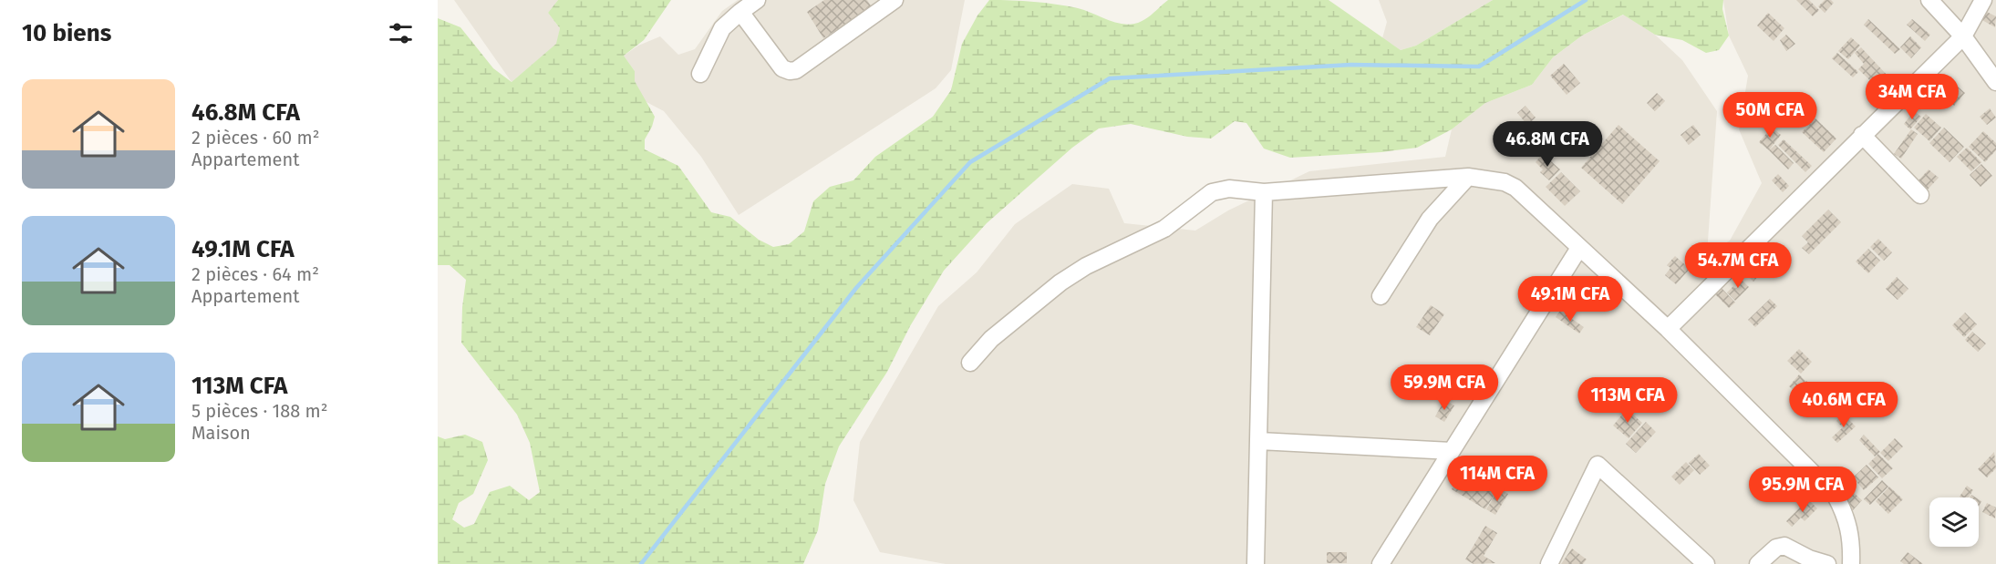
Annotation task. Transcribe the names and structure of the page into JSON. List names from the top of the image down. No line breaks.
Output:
{"page":{"heading":"10 biens","list":[{"name":"46.8M CFA","note":"2 pièces · 60 m² · Appartement"},{"name":"49.1M CFA","note":"2 pièces · 64 m² · Appartement"},{"name":"113M CFA","note":"5 pièces · 188 m² · Maison"}],"price":["34M CFA","50M CFA","46.8M CFA","54.7M CFA","49.1M CFA","59.9M CFA","113M CFA","40.6M CFA","114M CFA","95.9M CFA"]}}
